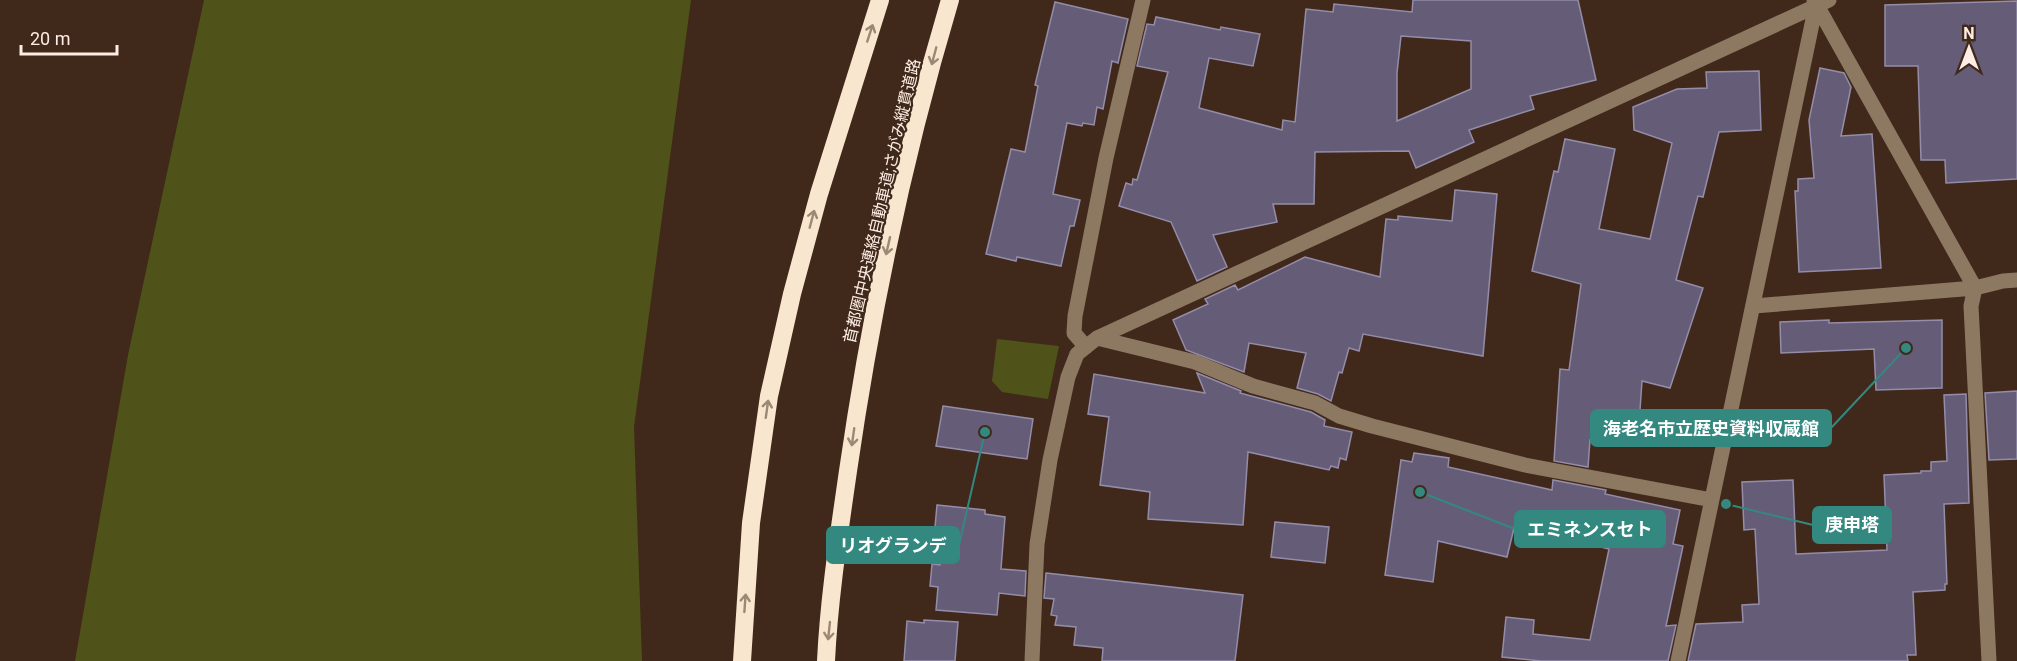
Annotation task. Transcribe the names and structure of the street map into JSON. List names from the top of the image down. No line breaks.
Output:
{"streets":{"highway":["首都圏中央連絡自動車道;さがみ縦貫道路"]},"places":["海老名市立歴史資料収蔵館","リオグランデ","エミネンスセト","庚申塔"],"scale_bar":"20 m","north":"top"}
